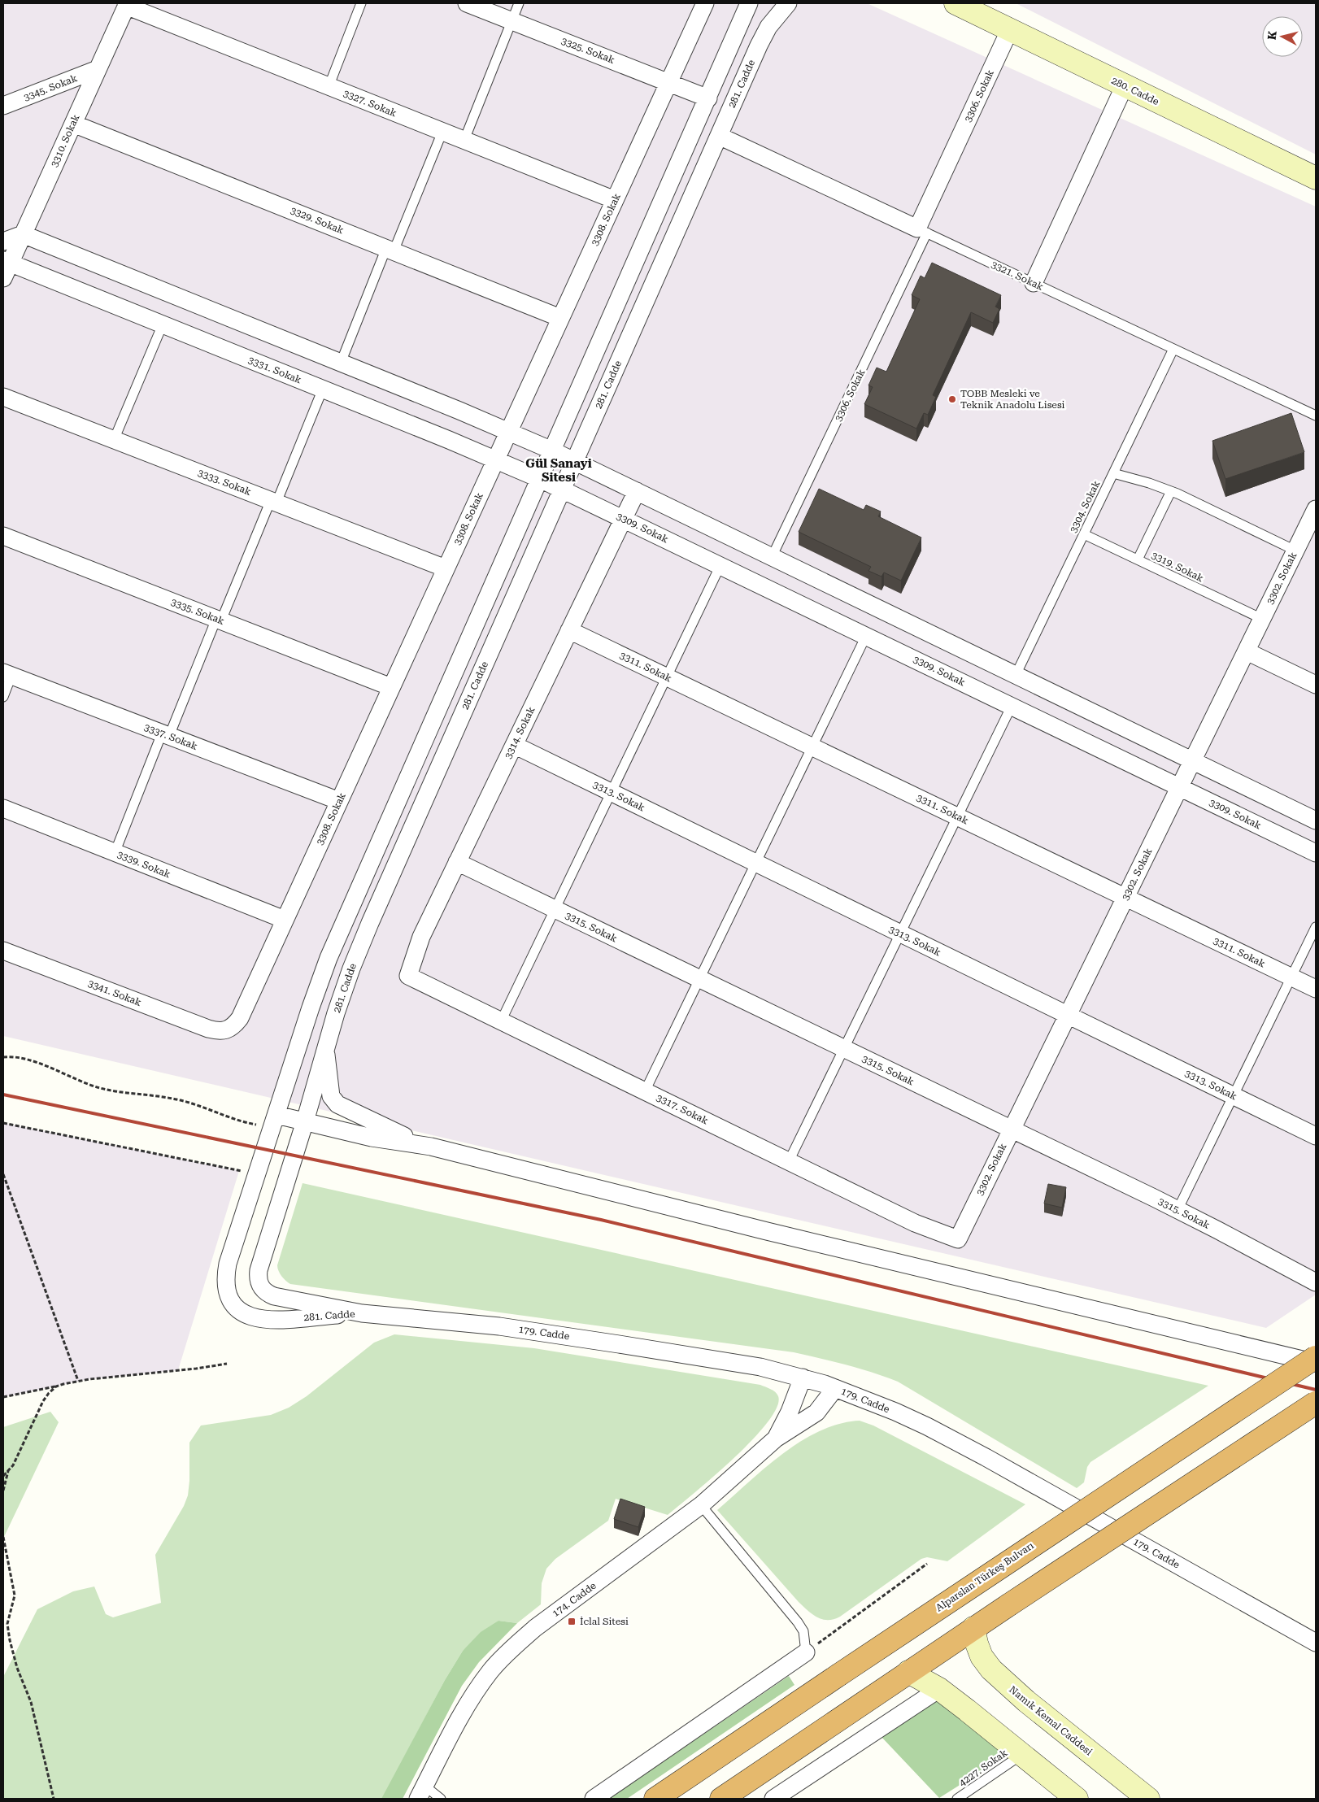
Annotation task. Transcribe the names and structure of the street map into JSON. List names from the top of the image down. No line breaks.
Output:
{"streets":{"highway":["Alparslan Türkeş Bulvarı"],"street":["3325. Sokak","281. Cadde","3345. Sokak","280. Cadde","3306. Sokak","3327. Sokak","3310. Sokak","3308. Sokak","3329. Sokak","3321. Sokak","3331. Sokak","3333. Sokak","3309. Sokak","3302. Sokak","3335. Sokak","3311. Sokak","3314. Sokak","3337. Sokak","3313. Sokak","3339. Sokak","3315. Sokak","3341. Sokak","3317. Sokak","179. Cadde","174. Cadde","Namık Kemal Caddesi"],"lane":["3304. Sokak","3319. Sokak","4227. Sokak"]},"crossings":[["3325. Sokak","281. Cadde"],["3325. Sokak","3308. Sokak"],["281. Cadde","3321. Sokak"],["281. Cadde","3331. Sokak"],["281. Cadde","3309. Sokak"],["281. Cadde","179. Cadde"],["3345. Sokak","3310. Sokak"],["280. Cadde","3306. Sokak"],["3306. Sokak","3321. Sokak"],["3327. Sokak","3310. Sokak"],["3327. Sokak","3308. Sokak"],["3310. Sokak","3329. Sokak"],["3310. Sokak","3331. Sokak"],["3308. Sokak","3329. Sokak"],["3308. Sokak","3331. Sokak"],["3308. Sokak","3333. Sokak"],["3308. Sokak","3335. Sokak"],["3308. Sokak","3337. Sokak"],["3308. Sokak","3339. Sokak"],["3308. Sokak","3341. Sokak"],["3321. Sokak","3304. Sokak"],["3331. Sokak","3309. Sokak"],["3304. Sokak","3319. Sokak"],["3309. Sokak","3302. Sokak"],["3309. Sokak","3314. Sokak"],["3319. Sokak","3302. Sokak"],["3302. Sokak","3311. Sokak"],["3302. Sokak","3313. Sokak"],["3302. Sokak","3315. Sokak"],["3302. Sokak","3317. Sokak"],["3311. Sokak","3314. Sokak"],["3314. Sokak","3313. Sokak"],["3314. Sokak","3315. Sokak"],["3314. Sokak","3317. Sokak"]],"districts":["Gül Sanayi Sitesi"],"places":{"other":["TOBB Mesleki ve Teknik Anadolu Lisesi"],"transit":["İclal Sitesi"]},"north":"left"}
